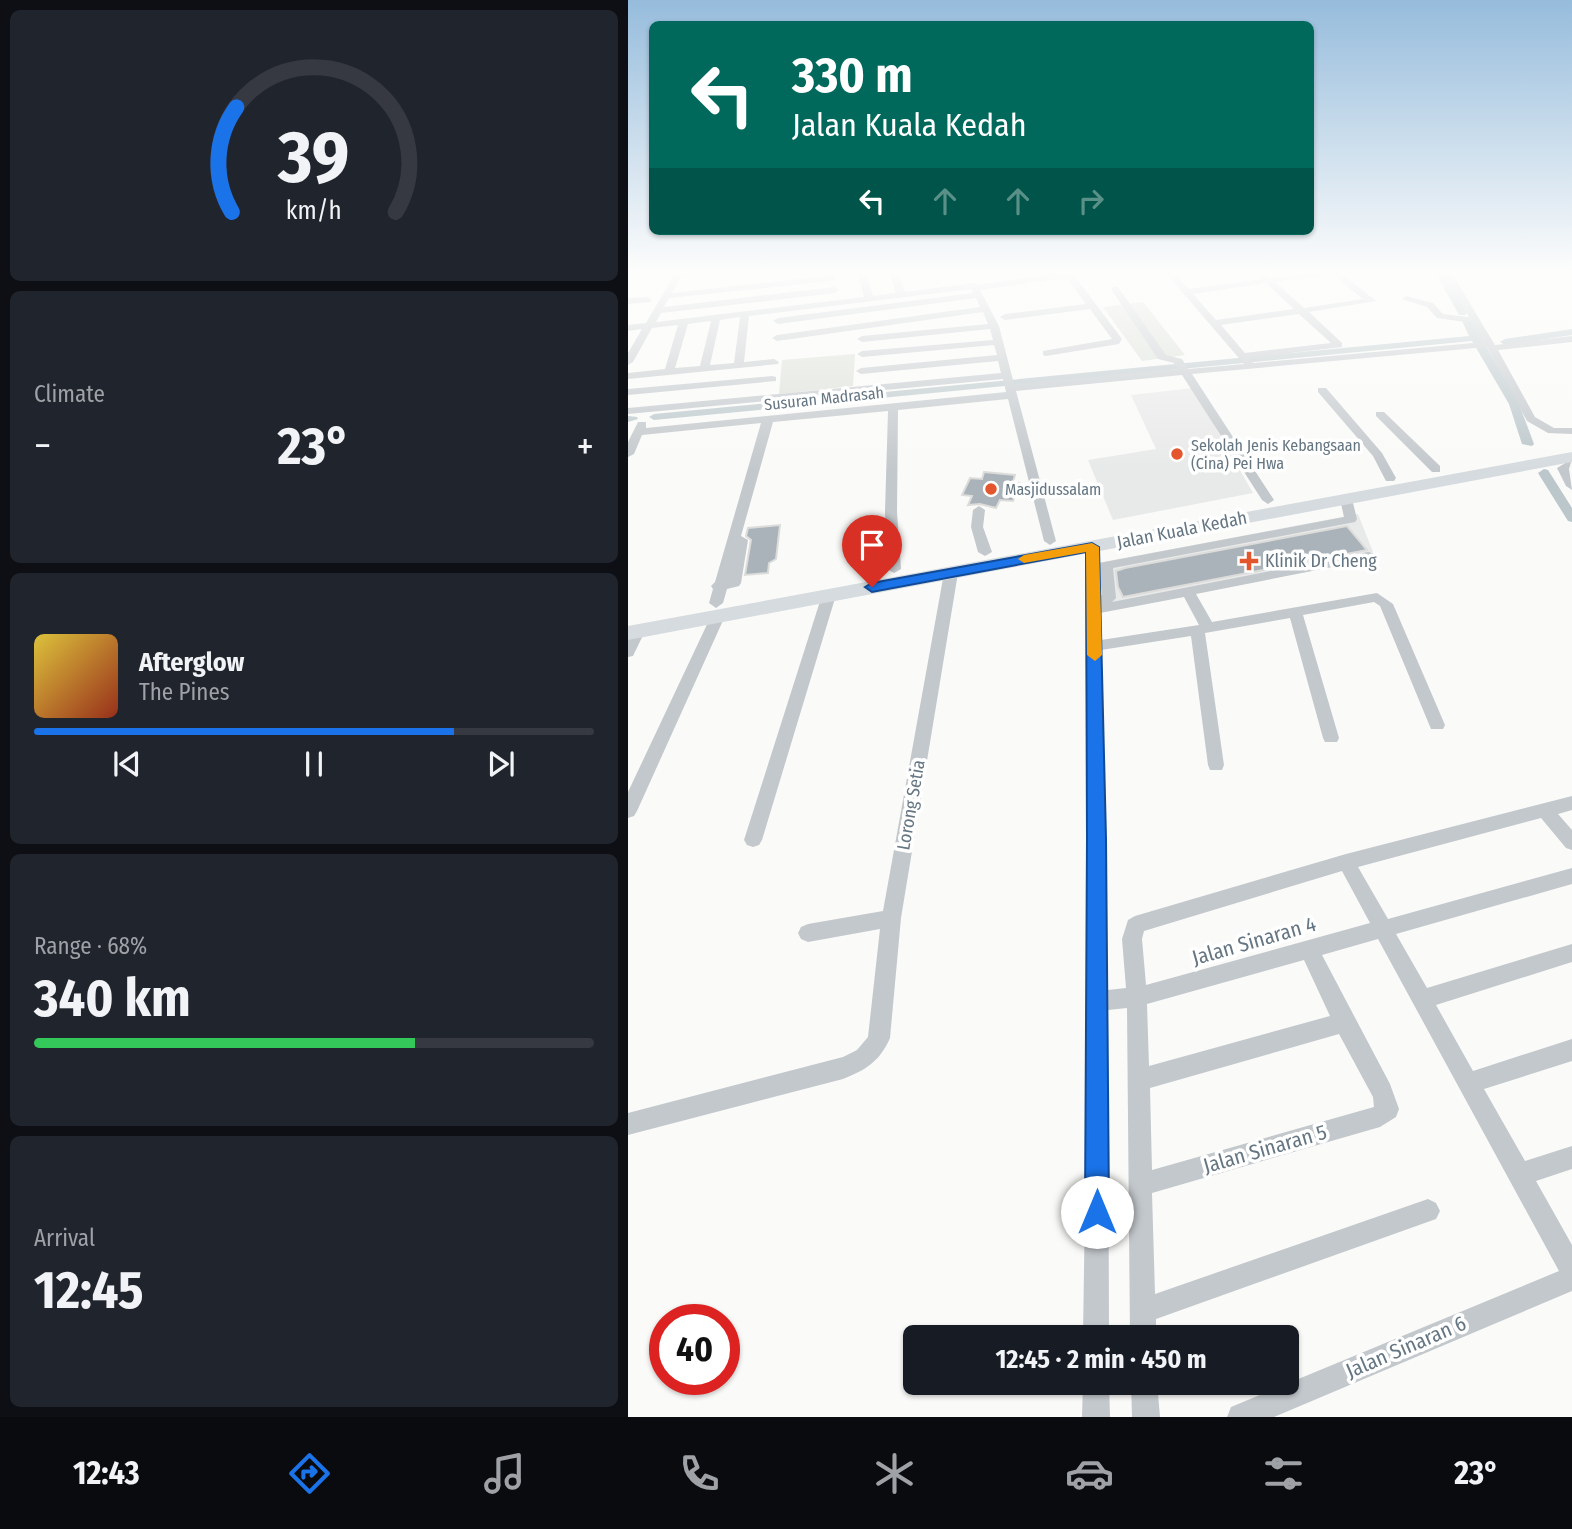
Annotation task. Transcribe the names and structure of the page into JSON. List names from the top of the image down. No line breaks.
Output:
{"streets":{"main road":["Jalan Kuala Kedah"],"street":["Susuran Madrasah","Lorong Setia","Jalan Sinaran 4","Jalan Sinaran 5","Jalan Sinaran 6"]},"crossings":[["Jalan Kuala Kedah","Lorong Setia"]],"places":{"other":["Sekolah Jenis Kebangsaan (Cina) Pei Hwa","Masjidussalam"],"health":["Klinik Dr Cheng"]},"page":{"turn":["330 m","Jalan Kuala Kedah"],"tile":["Climate",["Range · 68%","340 km"],["Arrival","12:45"]],"heat":["−","23°","+"],"song":["Afterglow","The Pines"],"limit":"40","trip":"12:45 · 2 min · 450 m","tabs":["12:43","23°"],"gauge":["39","km/h"]}}
